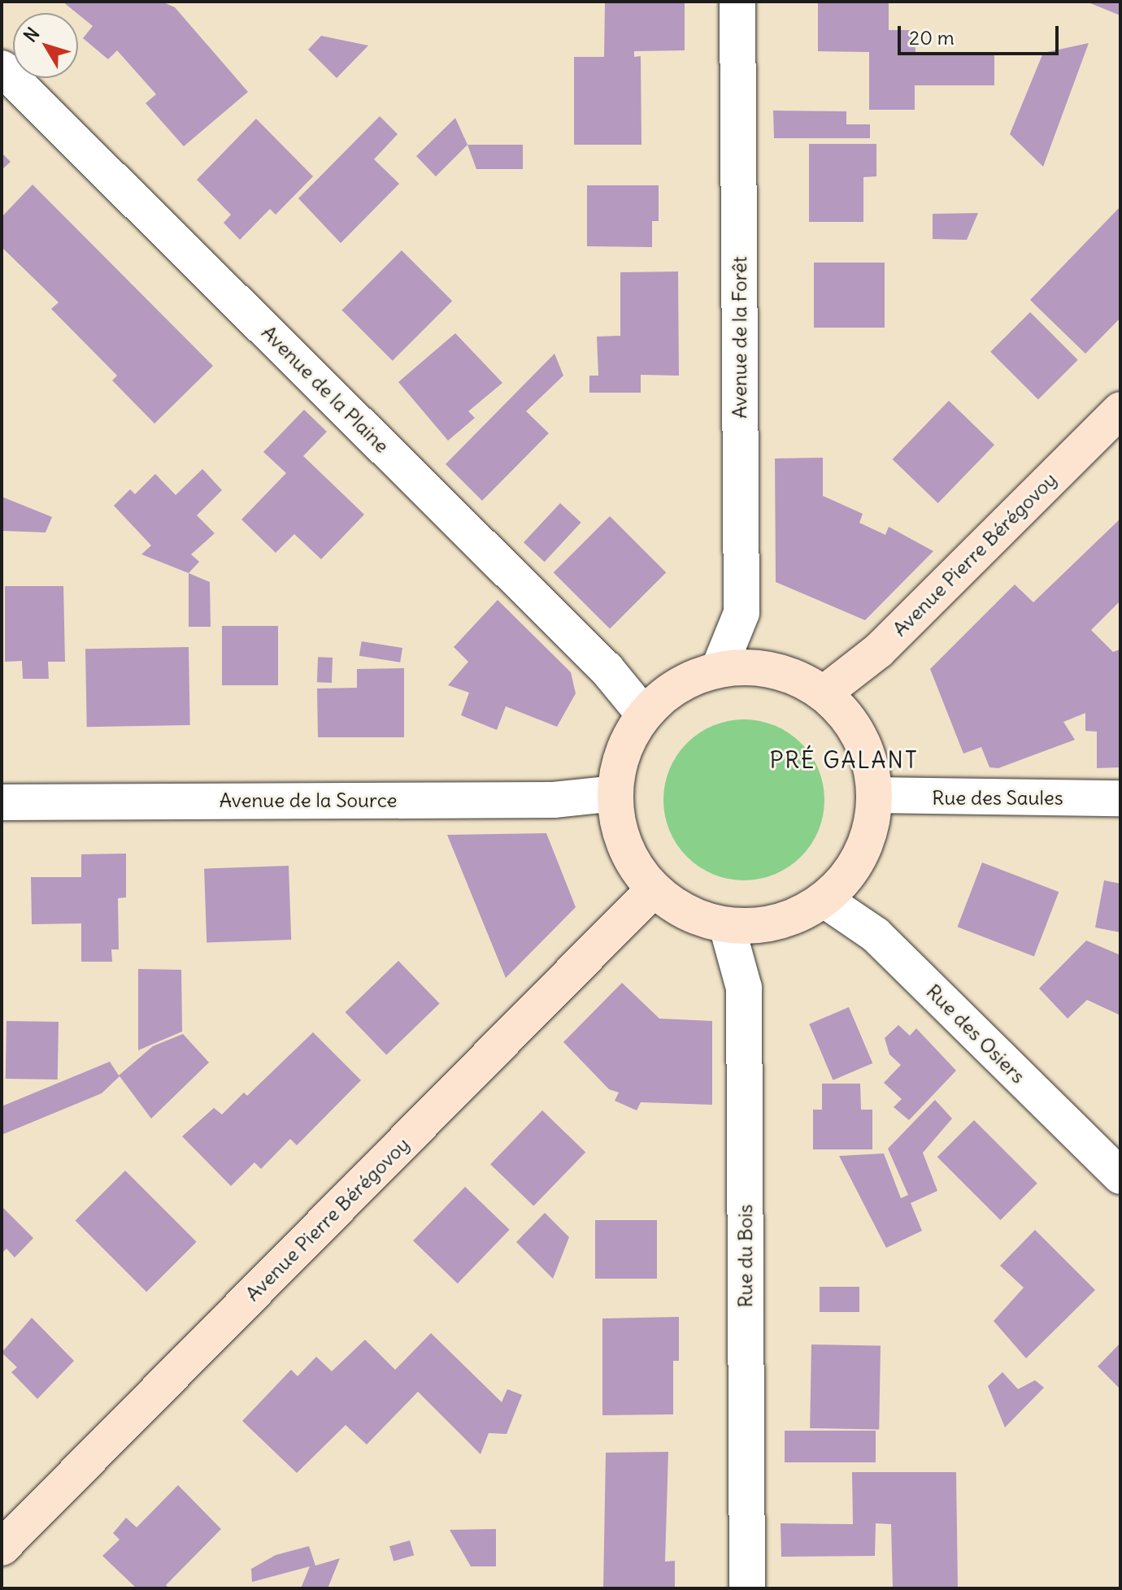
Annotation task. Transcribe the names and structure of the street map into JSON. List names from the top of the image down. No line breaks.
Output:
{"streets":{"street":["Avenue de la Forêt","Avenue de la Plaine","Avenue Pierre Bérégovoy","Rue des Saules","Avenue de la Source","Rue des Osiers","Rue du Bois"]},"districts":["PRÉ GALANT"],"scale_bar":"20 m","north":"top left"}
